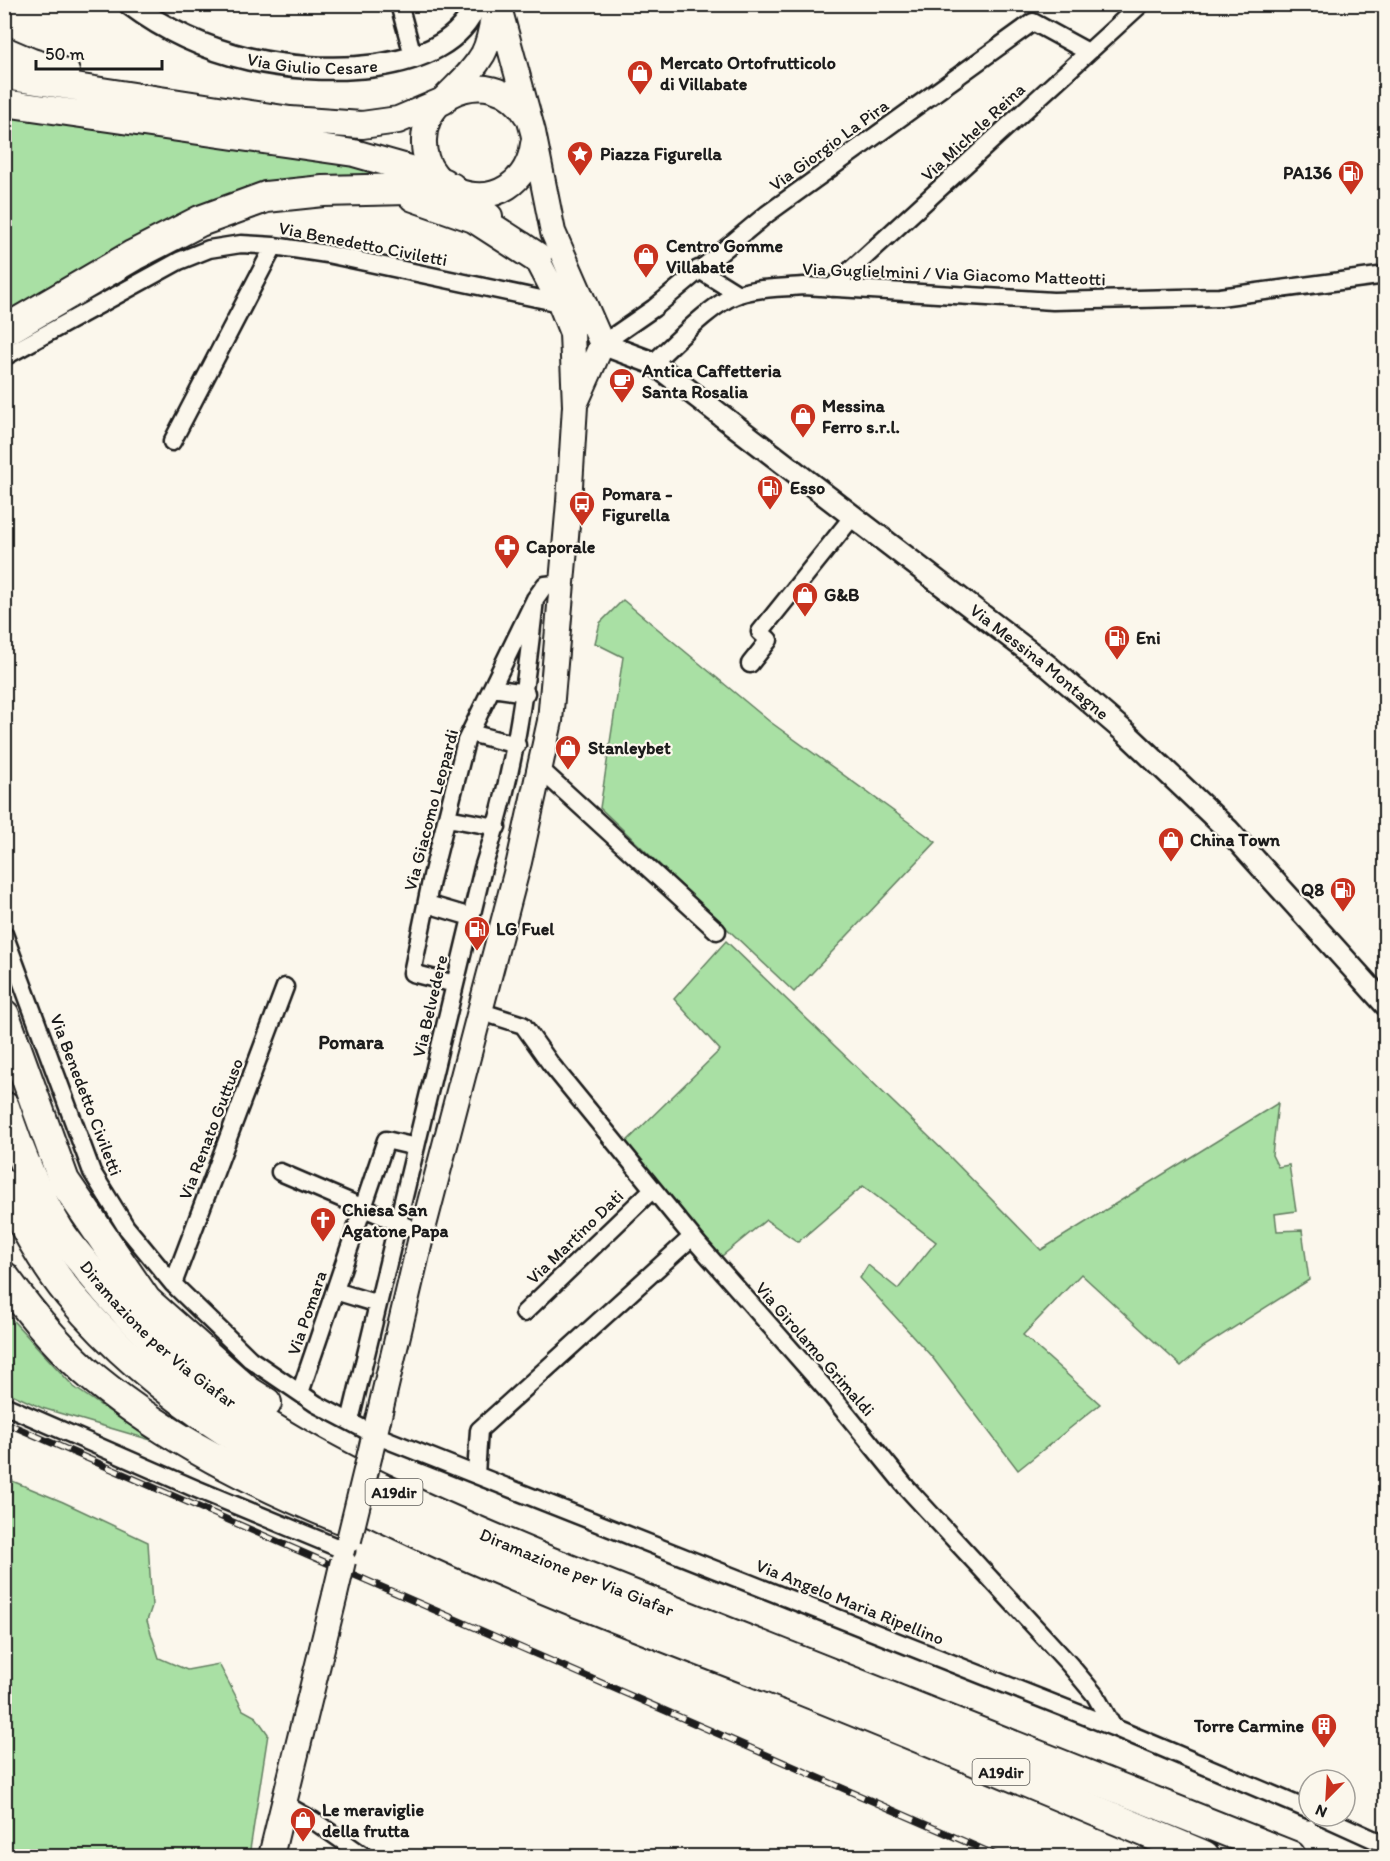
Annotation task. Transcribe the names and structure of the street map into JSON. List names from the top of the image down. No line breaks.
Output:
{"streets":{"highway":["Diramazione per Via Giafar","A19dir"],"street":["Via Giulio Cesare","Via Michele Reina","Via Giorgio La Pira","Via Benedetto Civiletti","Via Guglielmini / Via Giacomo Matteotti","Via Messina Montagne","Via Giacomo Leopardi","Via Belvedere","Via Renato Guttuso","Via Martino Dati","Via Pomara","Via Girolamo Grimaldi","Via Angelo Maria Ripellino"]},"crossings":[["Via Michele Reina","Via Giorgio La Pira"],["Via Michele Reina","Via Guglielmini / Via Giacomo Matteotti"],["Via Giorgio La Pira","Via Messina Montagne"],["Via Benedetto Civiletti","Via Belvedere"],["Via Benedetto Civiletti","Via Renato Guttuso"],["Via Benedetto Civiletti","Via Pomara"],["Via Benedetto Civiletti","Via Angelo Maria Ripellino"],["Via Guglielmini / Via Giacomo Matteotti","Via Messina Montagne"],["Via Giacomo Leopardi","Via Belvedere"],["Via Belvedere","Via Pomara"],["Via Martino Dati","Via Girolamo Grimaldi"],["Via Girolamo Grimaldi","Via Angelo Maria Ripellino"]],"districts":["Pomara"],"places":{"shop":["Mercato Ortofrutticolo di Villabate","Centro Gomme Villabate","Messina Ferro s.r.l.","G&B","Stanleybet","China Town","Le meraviglie della frutta"],"place":["Piazza Figurella"],"fuel station":["PA136","Esso","Eni","Q8","LG Fuel"],"cafe":["Antica Caffetteria Santa Rosalia"],"bus stop":["Pomara - Figurella"],"pharmacy":["Caporale"],"church":["Chiesa San Agatone Papa"],"building":["Torre Carmine"]},"scale_bar":"50 m","north":"bottom left"}
